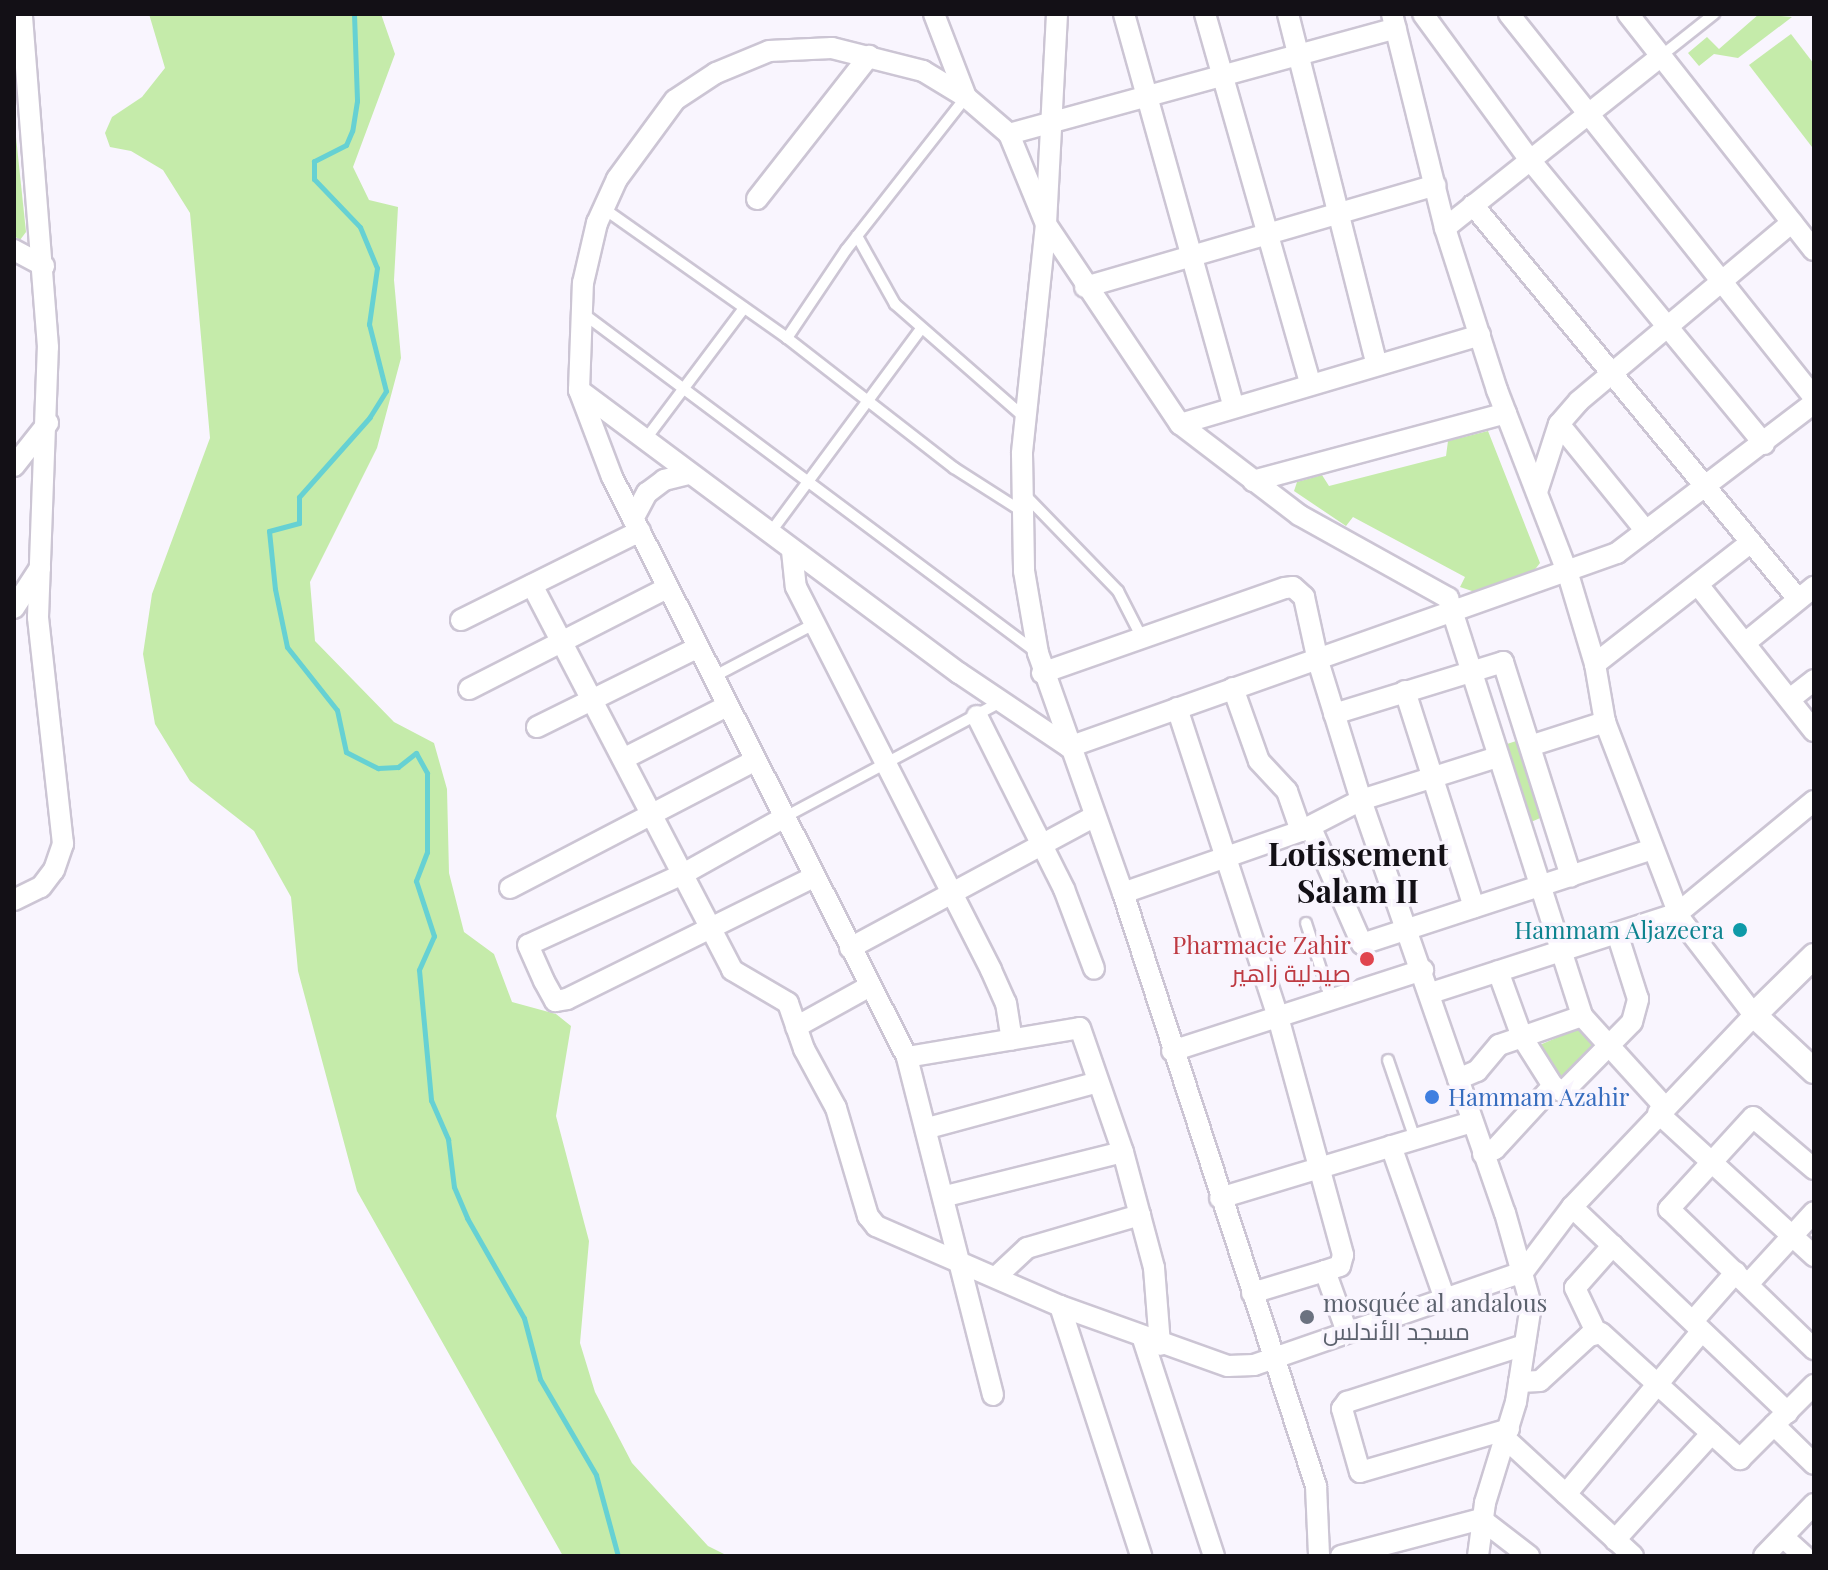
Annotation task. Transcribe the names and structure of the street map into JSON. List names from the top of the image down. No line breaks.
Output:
{"districts":["Lotissement Salam II"],"places":["Hammam Aljazeera","Pharmacie Zahir صيدلية زاهير","Hammam Azahir","mosquée al andalous مسجد الأندلس"]}
